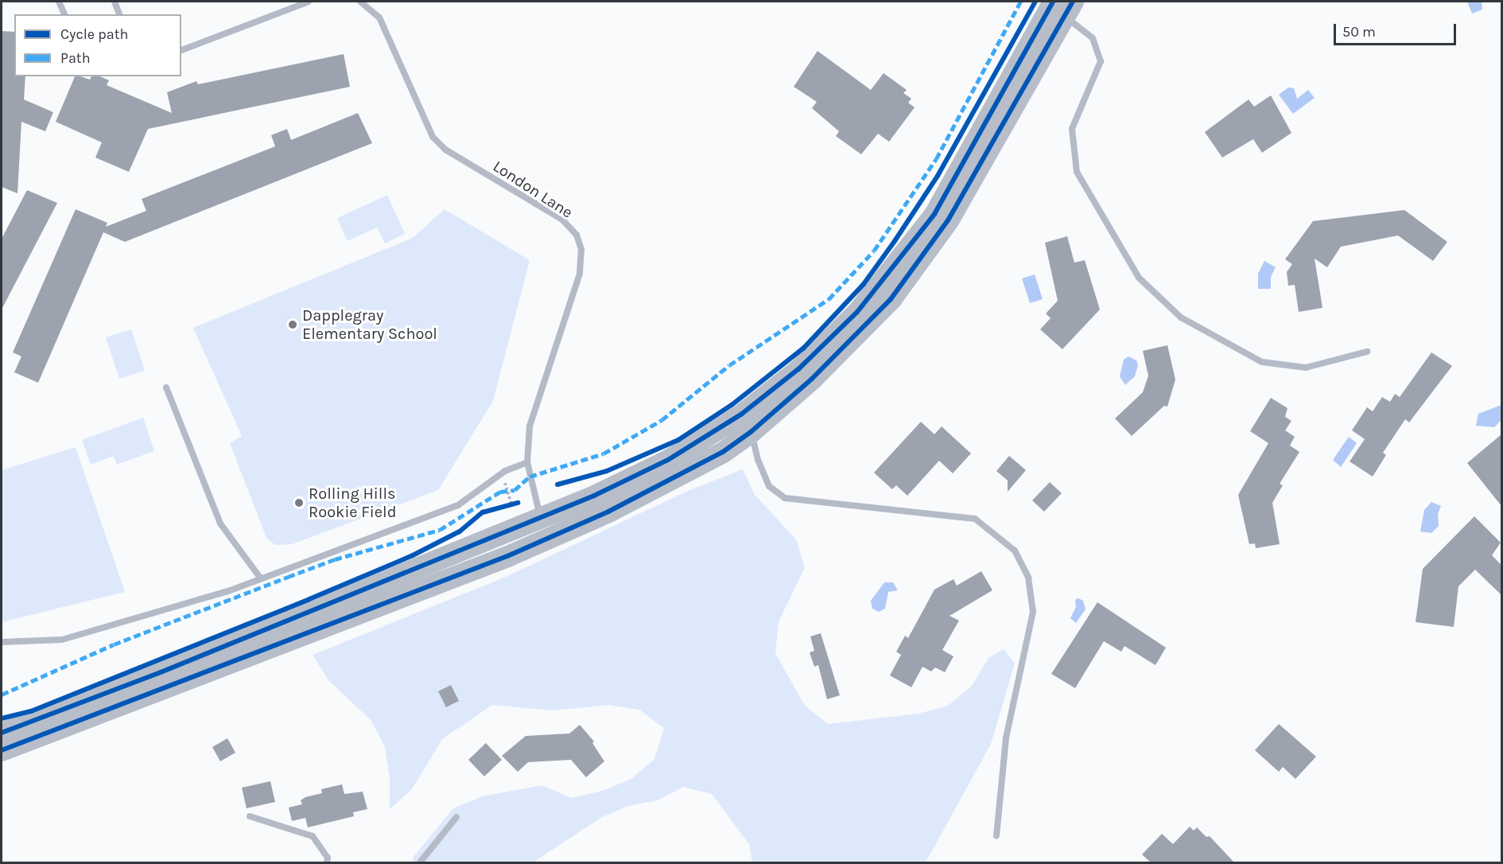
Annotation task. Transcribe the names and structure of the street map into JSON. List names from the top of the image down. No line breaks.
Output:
{"streets":{"lane":["London Lane"]},"places":["Dapplegray Elementary School","Rolling Hills Rookie Field"],"legend":["Cycle path","Path"],"scale_bar":"50 m"}
